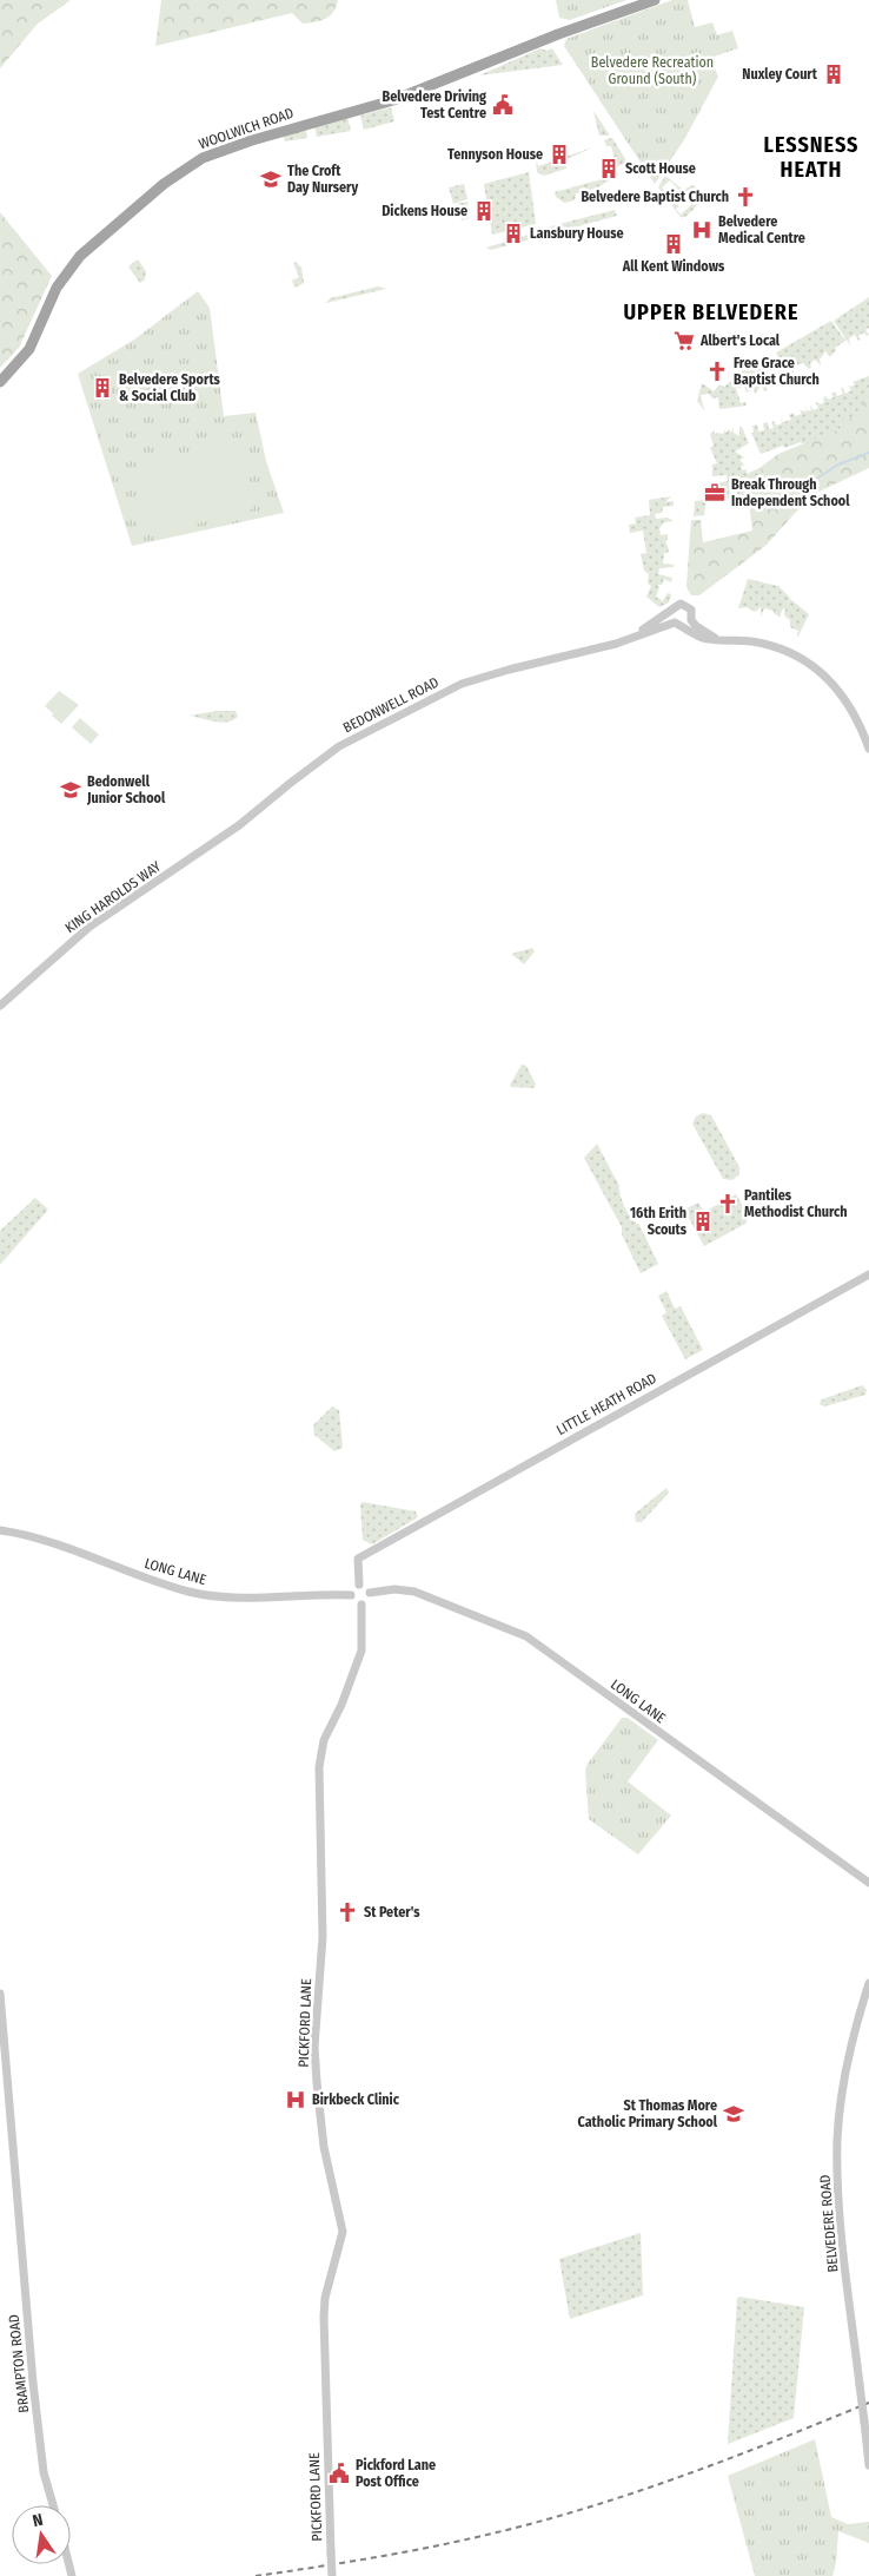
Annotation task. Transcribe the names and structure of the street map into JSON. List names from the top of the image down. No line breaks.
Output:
{"streets":{"main road":["WOOLWICH ROAD"],"street":["BEDONWELL ROAD","KING HAROLDS WAY","LITTLE HEATH ROAD","LONG LANE","PICKFORD LANE","BELVEDERE ROAD","BRAMPTON ROAD"]},"crossings":[["BEDONWELL ROAD","KING HAROLDS WAY"],["LITTLE HEATH ROAD","LONG LANE"],["LITTLE HEATH ROAD","PICKFORD LANE"],["LONG LANE","PICKFORD LANE"]],"districts":["LESSNESS HEATH","UPPER BELVEDERE"],"parks":["Belvedere Recreation Ground (South)"],"places":{"building":["Nuxley Court","Tennyson House","Scott House","Dickens House","Lansbury House","All Kent Windows","Belvedere Sports & Social Club","16th Erith Scouts"],"public building":["Belvedere Driving Test Centre","Pickford Lane Post Office"],"school or university":["The Croft Day Nursery","Bedonwell Junior School","St Thomas More Catholic Primary School"],"church":["Belvedere Baptist Church","Free Grace Baptist Church","Pantiles Methodist Church","St Peter's"],"hospital":["Belvedere Medical Centre","Birkbeck Clinic"],"supermarket":["Albert's Local"],"office":["Break Through Independent School"]},"north":"top"}
